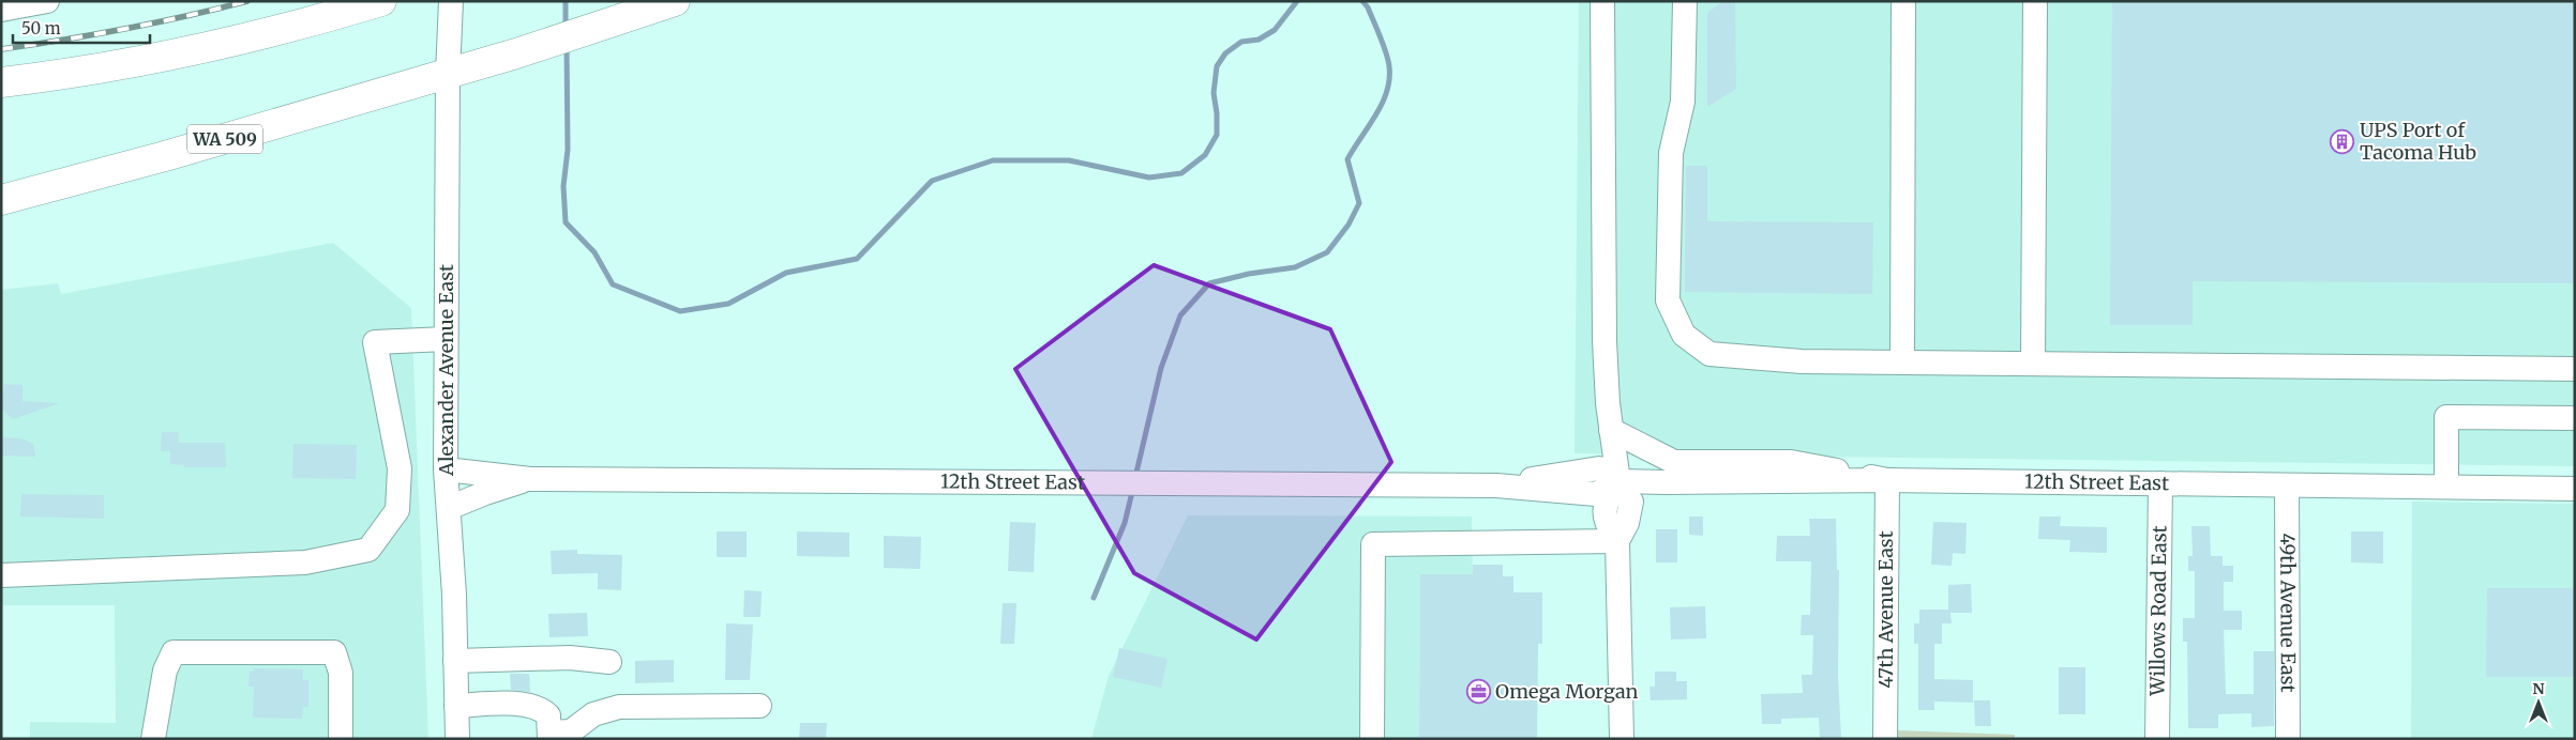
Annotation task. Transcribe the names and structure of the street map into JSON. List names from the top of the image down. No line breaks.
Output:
{"streets":{"highway":["WA 509"],"street":["Alexander Avenue East","12th Street East","47th Avenue East","Willows Road East","49th Avenue East"]},"crossings":[["WA 509","Alexander Avenue East"],["Alexander Avenue East","12th Street East"],["12th Street East","47th Avenue East"],["12th Street East","Willows Road East"],["12th Street East","49th Avenue East"]],"places":{"building":["UPS Port of Tacoma Hub"],"office":["Omega Morgan"]},"scale_bar":"50 m","north":"top"}
